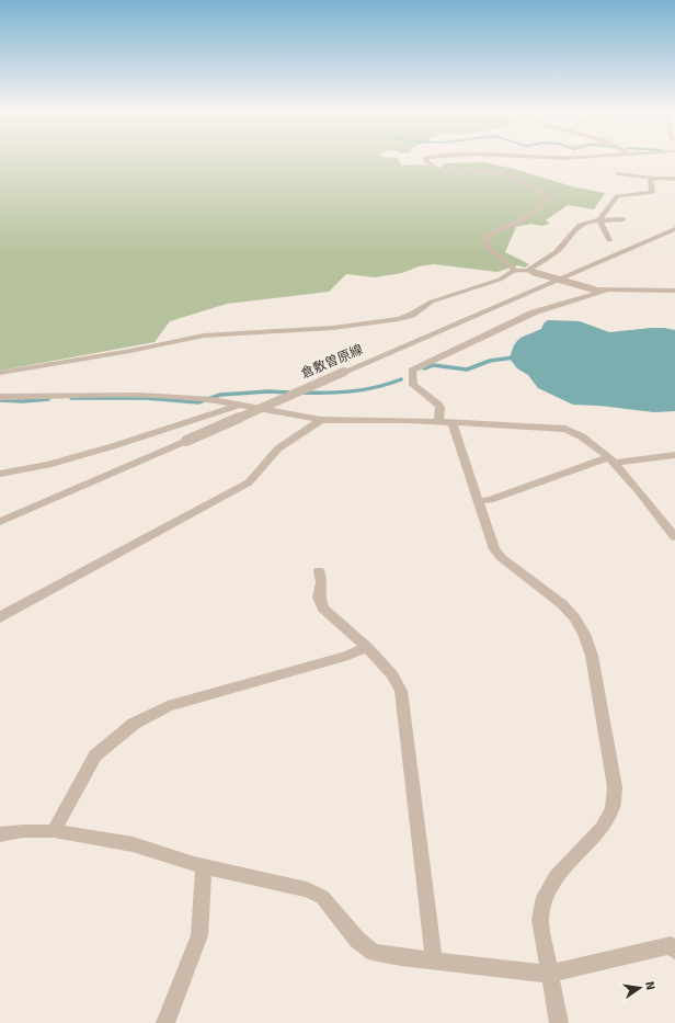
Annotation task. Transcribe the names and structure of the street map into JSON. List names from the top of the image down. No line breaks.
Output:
{"streets":{"street":["倉敷曽原線"]},"north":"right"}
